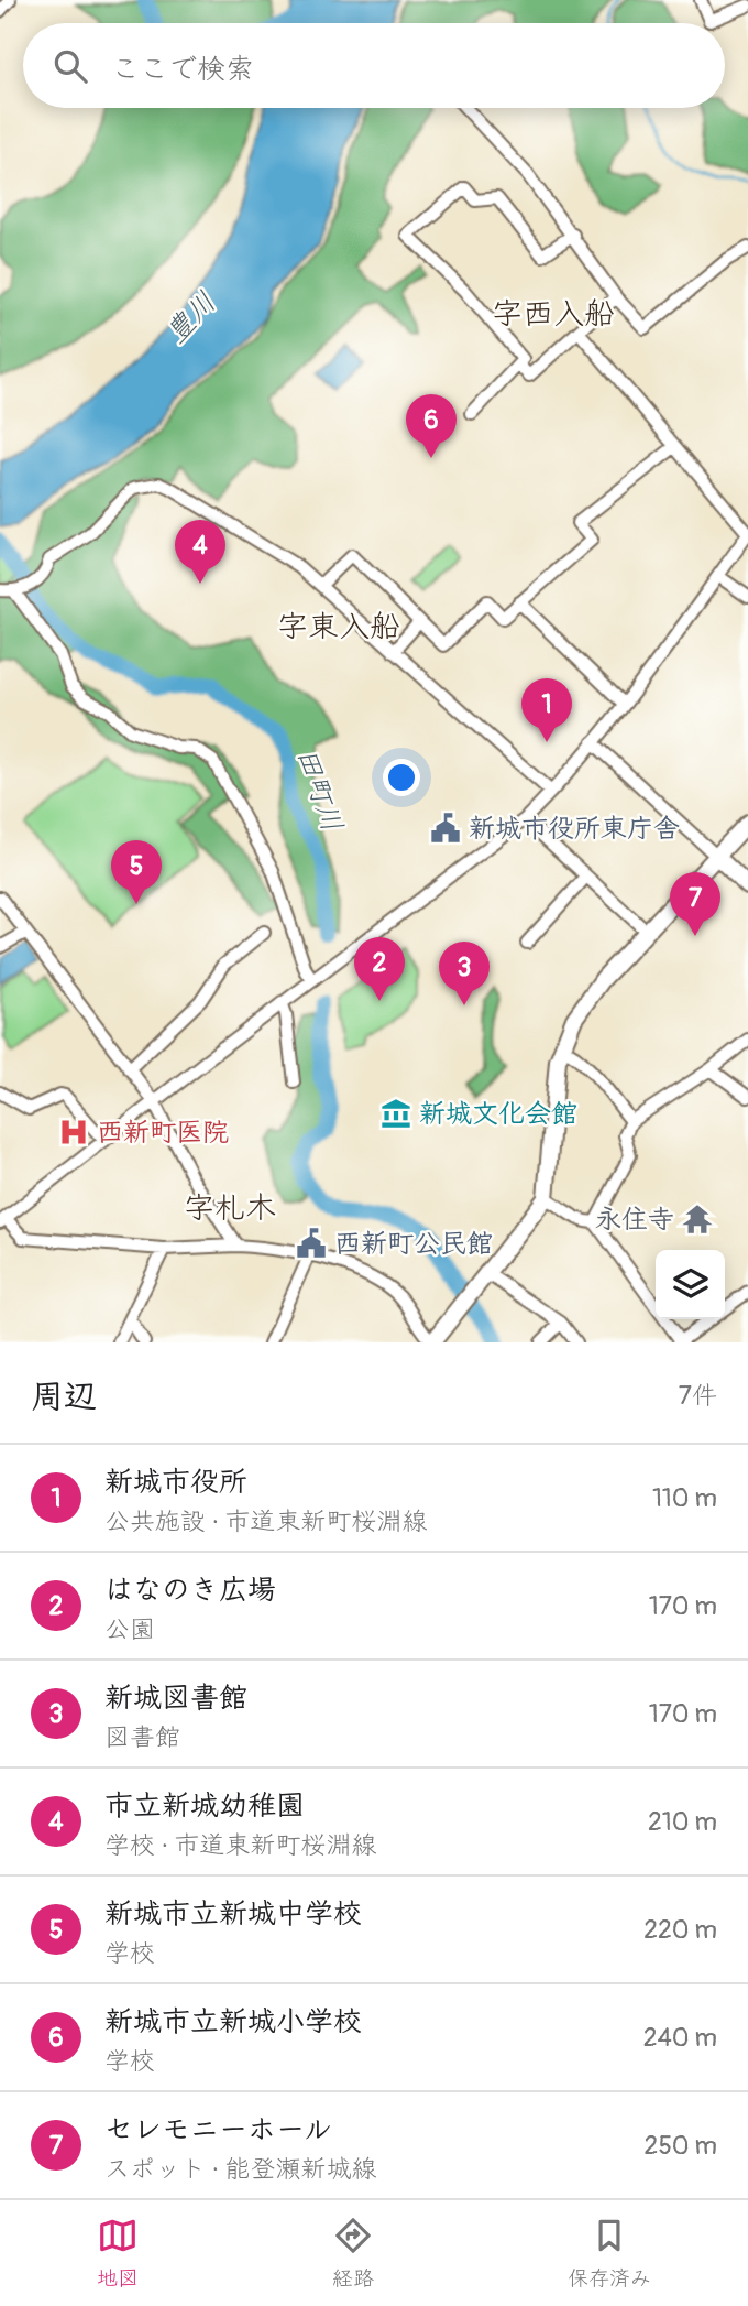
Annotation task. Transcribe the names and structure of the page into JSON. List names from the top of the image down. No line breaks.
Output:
{"districts":["字西入船","字東入船","字札木"],"water":["豊川","田町川"],"places":{"public building":["新城市役所東庁舎","西新町公民館"],"museum":["新城文化会館"],"hospital":["西新町医院"],"temple":["永住寺"]},"page":{"search":"ここで検索","pins":["6","4","1","5","7","2","3"],"heading":["周辺","7件"],"list":[{"mark":"1","name":"新城市役所","note":"公共施設 · 市道東新町桜淵線","value":"110 m"},{"mark":"2","name":"はなのき広場","note":"公園","value":"170 m"},{"mark":"3","name":"新城図書館","note":"図書館","value":"170 m"},{"mark":"4","name":"市立新城幼稚園","note":"学校 · 市道東新町桜淵線","value":"210 m"},{"mark":"5","name":"新城市立新城中学校","note":"学校","value":"220 m"},{"mark":"6","name":"新城市立新城小学校","note":"学校","value":"240 m"},{"mark":"7","name":"セレモニーホール","note":"スポット · 能登瀬新城線","value":"250 m"}],"nav":["地図","経路","保存済み"]}}
